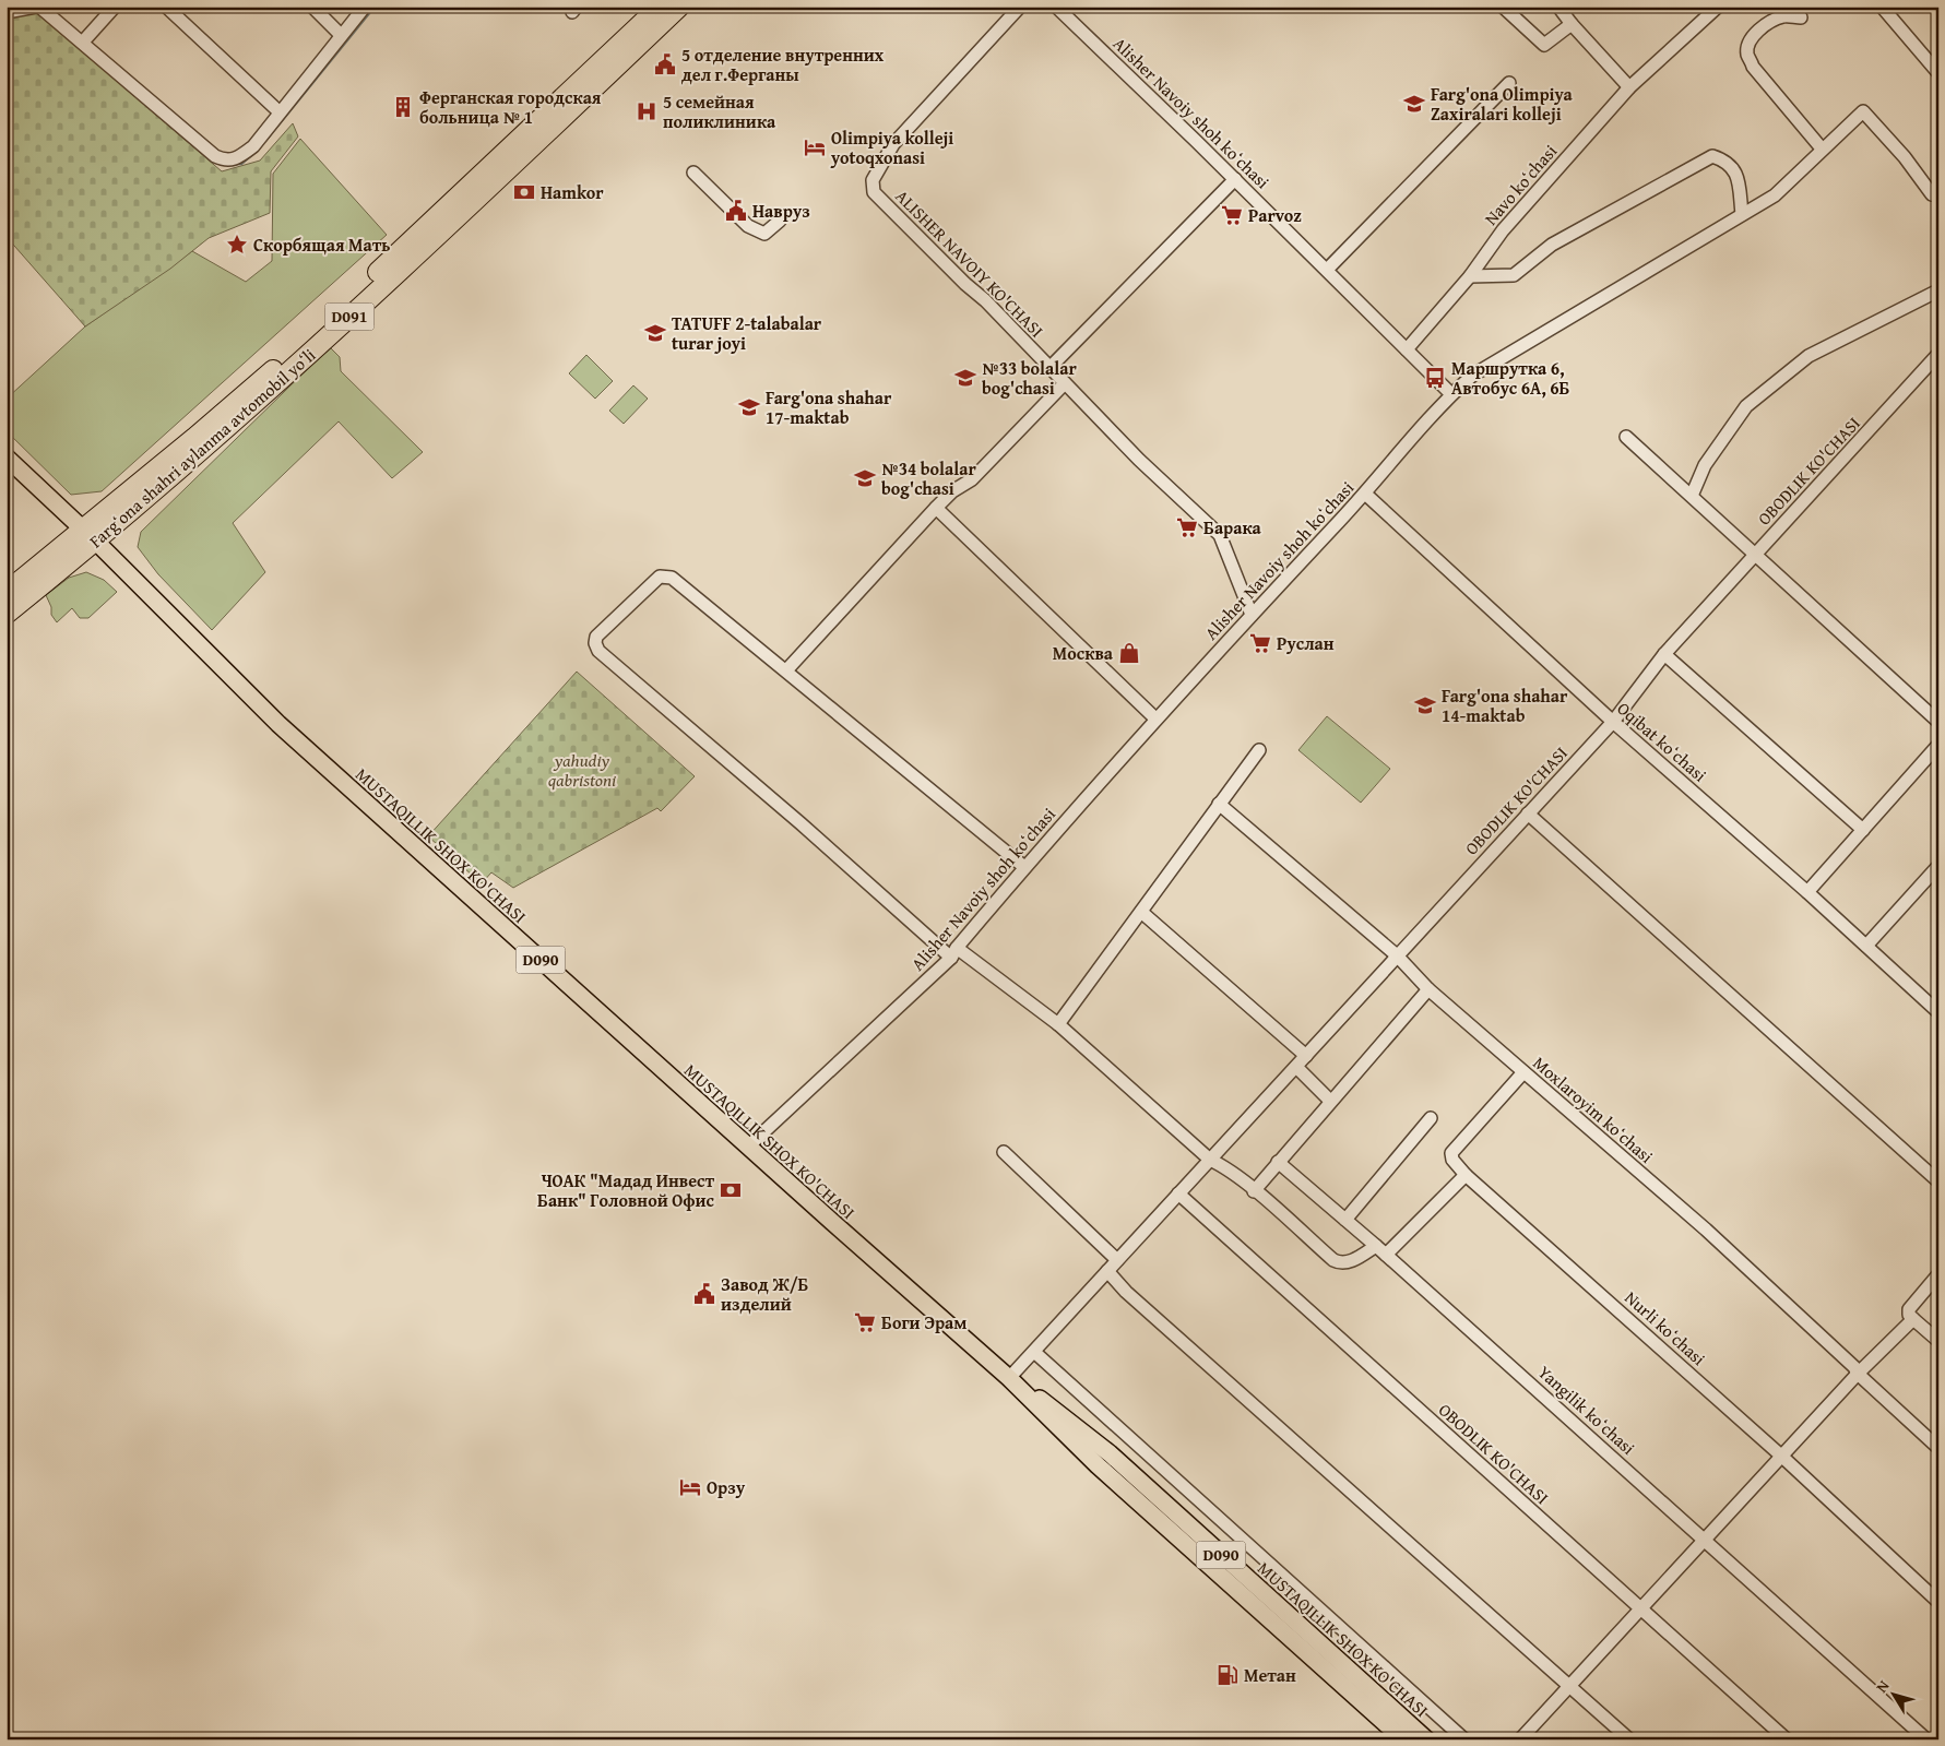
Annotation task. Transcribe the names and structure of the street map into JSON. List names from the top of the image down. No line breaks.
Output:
{"streets":{"highway":["D091","Fargʻona shahri aylanma avtomobil yoʻli"],"main road":["MUSTAQILLIK SHOX KO'CHASI","D090"],"street":["Alisher Navoiy shoh koʻchasi","Navo koʻchasi","ALISHER NAVOIY KO'CHASI","OBODLIK KO'CHASI","Oqibat koʻchasi","Moxlaroyim koʻchasi","Nurli koʻchasi","Yangilik koʻchasi"]},"crossings":[["Alisher Navoiy shoh koʻchasi","Navo koʻchasi"],["Alisher Navoiy shoh koʻchasi","ALISHER NAVOIY KO'CHASI"],["Alisher Navoiy shoh koʻchasi","Oqibat koʻchasi"],["Alisher Navoiy shoh koʻchasi","MUSTAQILLIK SHOX KO'CHASI"],["Fargʻona shahri aylanma avtomobil yoʻli","MUSTAQILLIK SHOX KO'CHASI"],["OBODLIK KO'CHASI","Oqibat koʻchasi"],["OBODLIK KO'CHASI","MUSTAQILLIK SHOX KO'CHASI"],["OBODLIK KO'CHASI","Moxlaroyim koʻchasi"],["Moxlaroyim koʻchasi","Nurli koʻchasi"]],"parks":["yahudiy qabristoni"],"places":{"public building":["5 отделение внутренних дел г.Ферганы","Навруз","Завод Ж/Б изделий"],"school or university":["Farg'ona Olimpiya Zaxiralari kolleji","TATUFF 2-talabalar turar joyi","№33 bolalar bog'chasi","Farg'ona shahar 17-maktab","№34 bolalar bog'chasi","Farg'ona shahar 14-maktab"],"building":["Ферганская городская больница № 1"],"hospital":["5 семейная поликлиника"],"hotel":["Olimpiya kolleji yotoqxonasi","Орзу"],"bank":["Hamkor","ЧОАК \"Мадад Инвест Банк\" Головной Офис"],"supermarket":["Parvoz","Барака","Руслан","Боги Эрам"],"place":["Скорбящая Мать"],"bus stop":["Маршрутка 6, Автобус 6А, 6Б"],"shop":["Москва"],"fuel station":["Метан"]},"north":"top left"}
